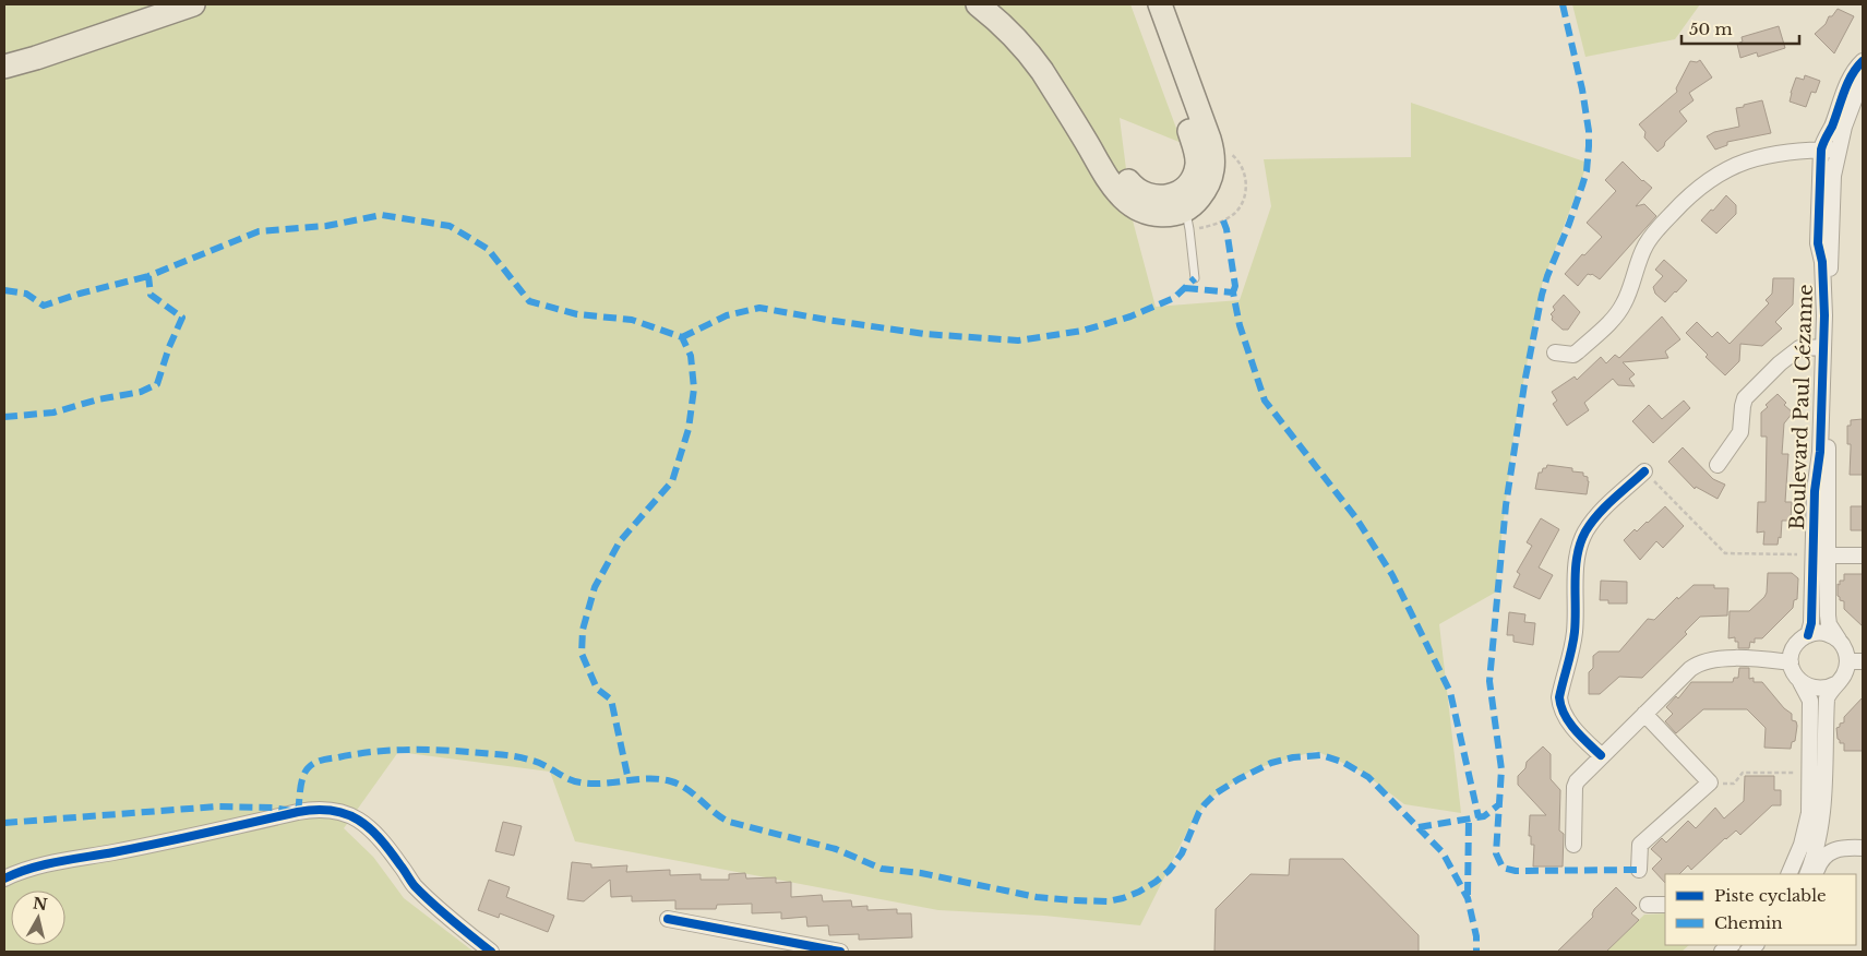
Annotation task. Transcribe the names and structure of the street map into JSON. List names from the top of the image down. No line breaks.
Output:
{"streets":{"street":["Boulevard Paul Cézanne"]},"legend":["Piste cyclable","Chemin"],"scale_bar":"50 m","north":"top"}
